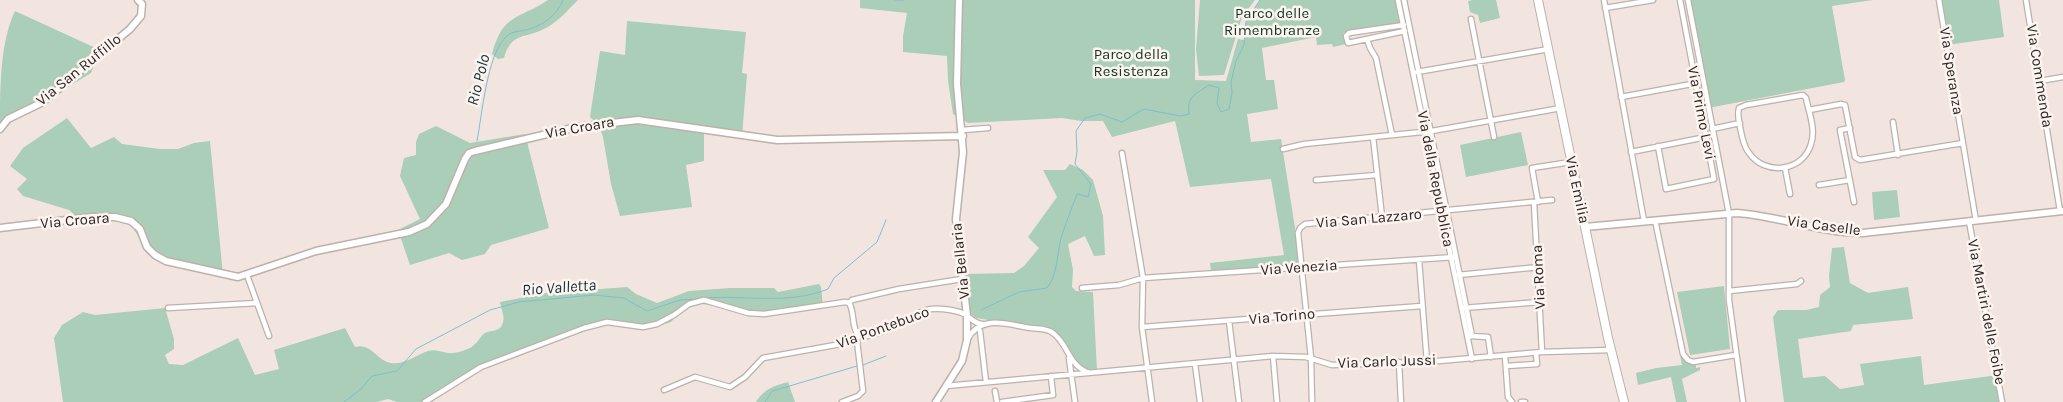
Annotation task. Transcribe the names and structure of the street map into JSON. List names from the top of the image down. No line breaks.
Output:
{"streets":{"main road":["Via Emilia"],"street":["Via San Ruffillo","Via Speranza","Via Commenda","Via Primo Levi","Via Croara","Via della Repubblica","Via San Lazzaro","Via Caselle","Via Bellaria","Via Venezia","Via Roma","Via Martiri delle Foibe","Via Torino","Via Pontebuco","Via Carlo Jussi"]},"crossings":[["Via Speranza","Via Caselle"],["Via Speranza","Via Martiri delle Foibe"],["Via Commenda","Via Caselle"],["Via Croara","Via Bellaria"],["Via della Repubblica","Via San Lazzaro"],["Via della Repubblica","Via Venezia"],["Via della Repubblica","Via Carlo Jussi"],["Via Emilia","Via Caselle"],["Via Emilia","Via Roma"],["Via Emilia","Via Carlo Jussi"],["Via San Lazzaro","Via Venezia"],["Via San Lazzaro","Via Roma"],["Via Caselle","Via Martiri delle Foibe"],["Via Bellaria","Via Pontebuco"],["Via Bellaria","Via Carlo Jussi"],["Via Roma","Via Carlo Jussi"]],"water":["Rio Polo","Rio Valletta"],"parks":["Parco delle Rimembranze","Parco della Resistenza"]}
